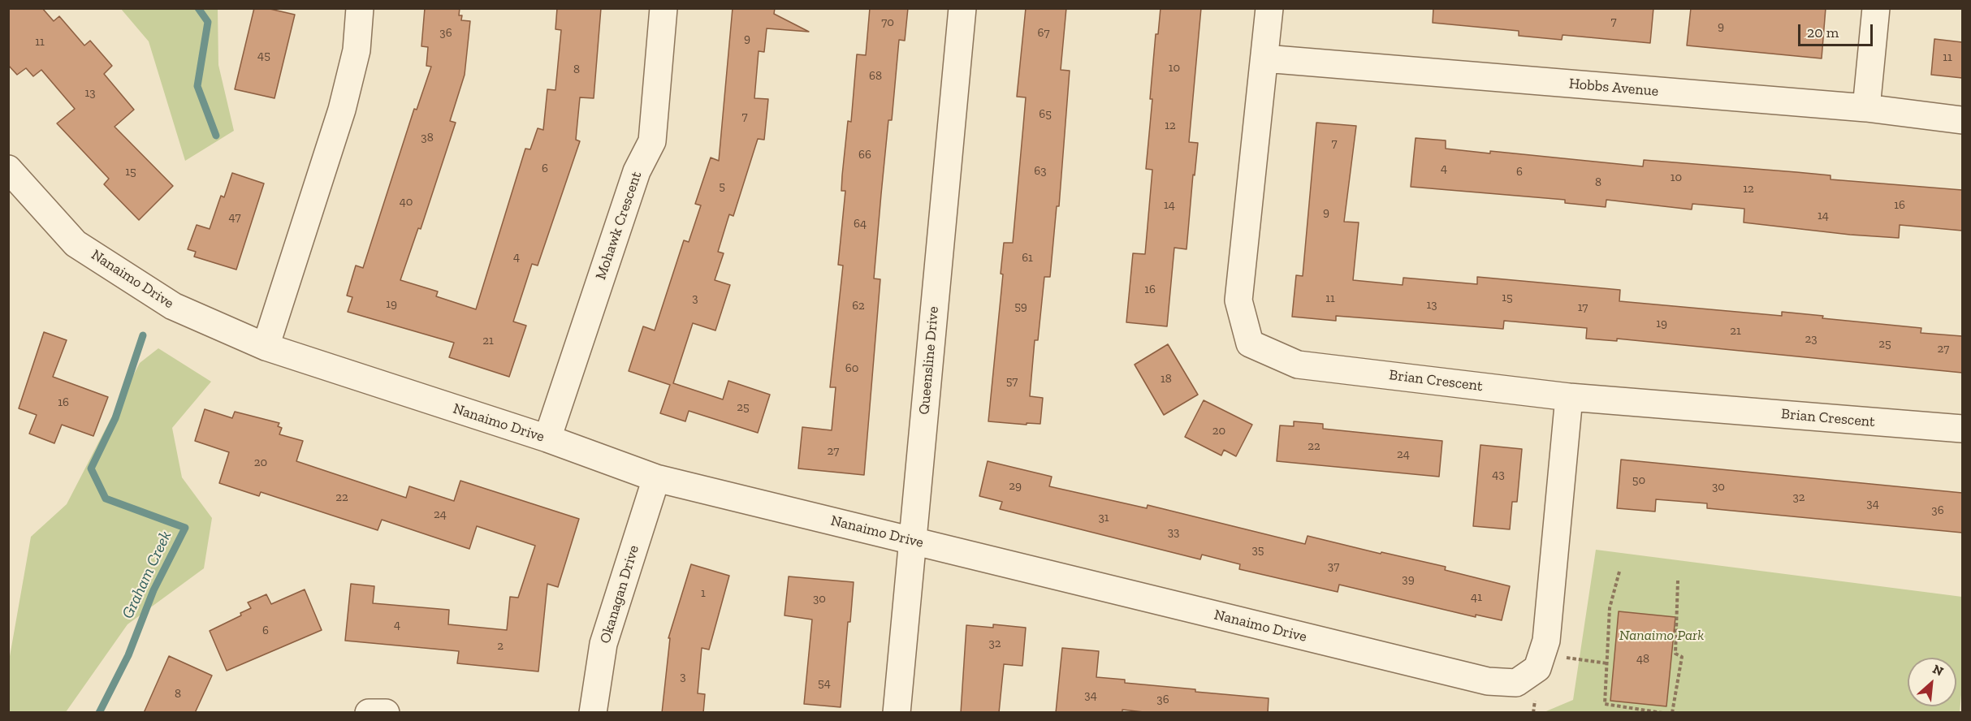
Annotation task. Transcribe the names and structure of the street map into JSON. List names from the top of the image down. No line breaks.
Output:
{"streets":{"street":["Hobbs Avenue","Mohawk Crescent","Nanaimo Drive","Queensline Drive","Brian Crescent","Okanagan Drive"]},"crossings":[["Hobbs Avenue","Brian Crescent"],["Mohawk Crescent","Nanaimo Drive"],["Nanaimo Drive","Queensline Drive"],["Nanaimo Drive","Brian Crescent"],["Nanaimo Drive","Okanagan Drive"]],"water":["Graham Creek"],"parks":["Nanaimo Park"],"house_numbers":["7","70","9","36","67","9","11","45","11","10","8","68","13","65","7","12","38","7","66","6","4","63","15","6","10","8","5","12","40","14","16","9","14","47","64","4","61","16","15","3","11","19","13","62","59","17","19","21","23","21","25","27","60","18","57","16","25","20","22","27","24","20","43","50","29","30","22","32","34","36","24","31","33","35","37","39","1","41","30","4","6","32","2","48","3","54","8","34","36"],"scale_bar":"20 m","north":"top right"}
